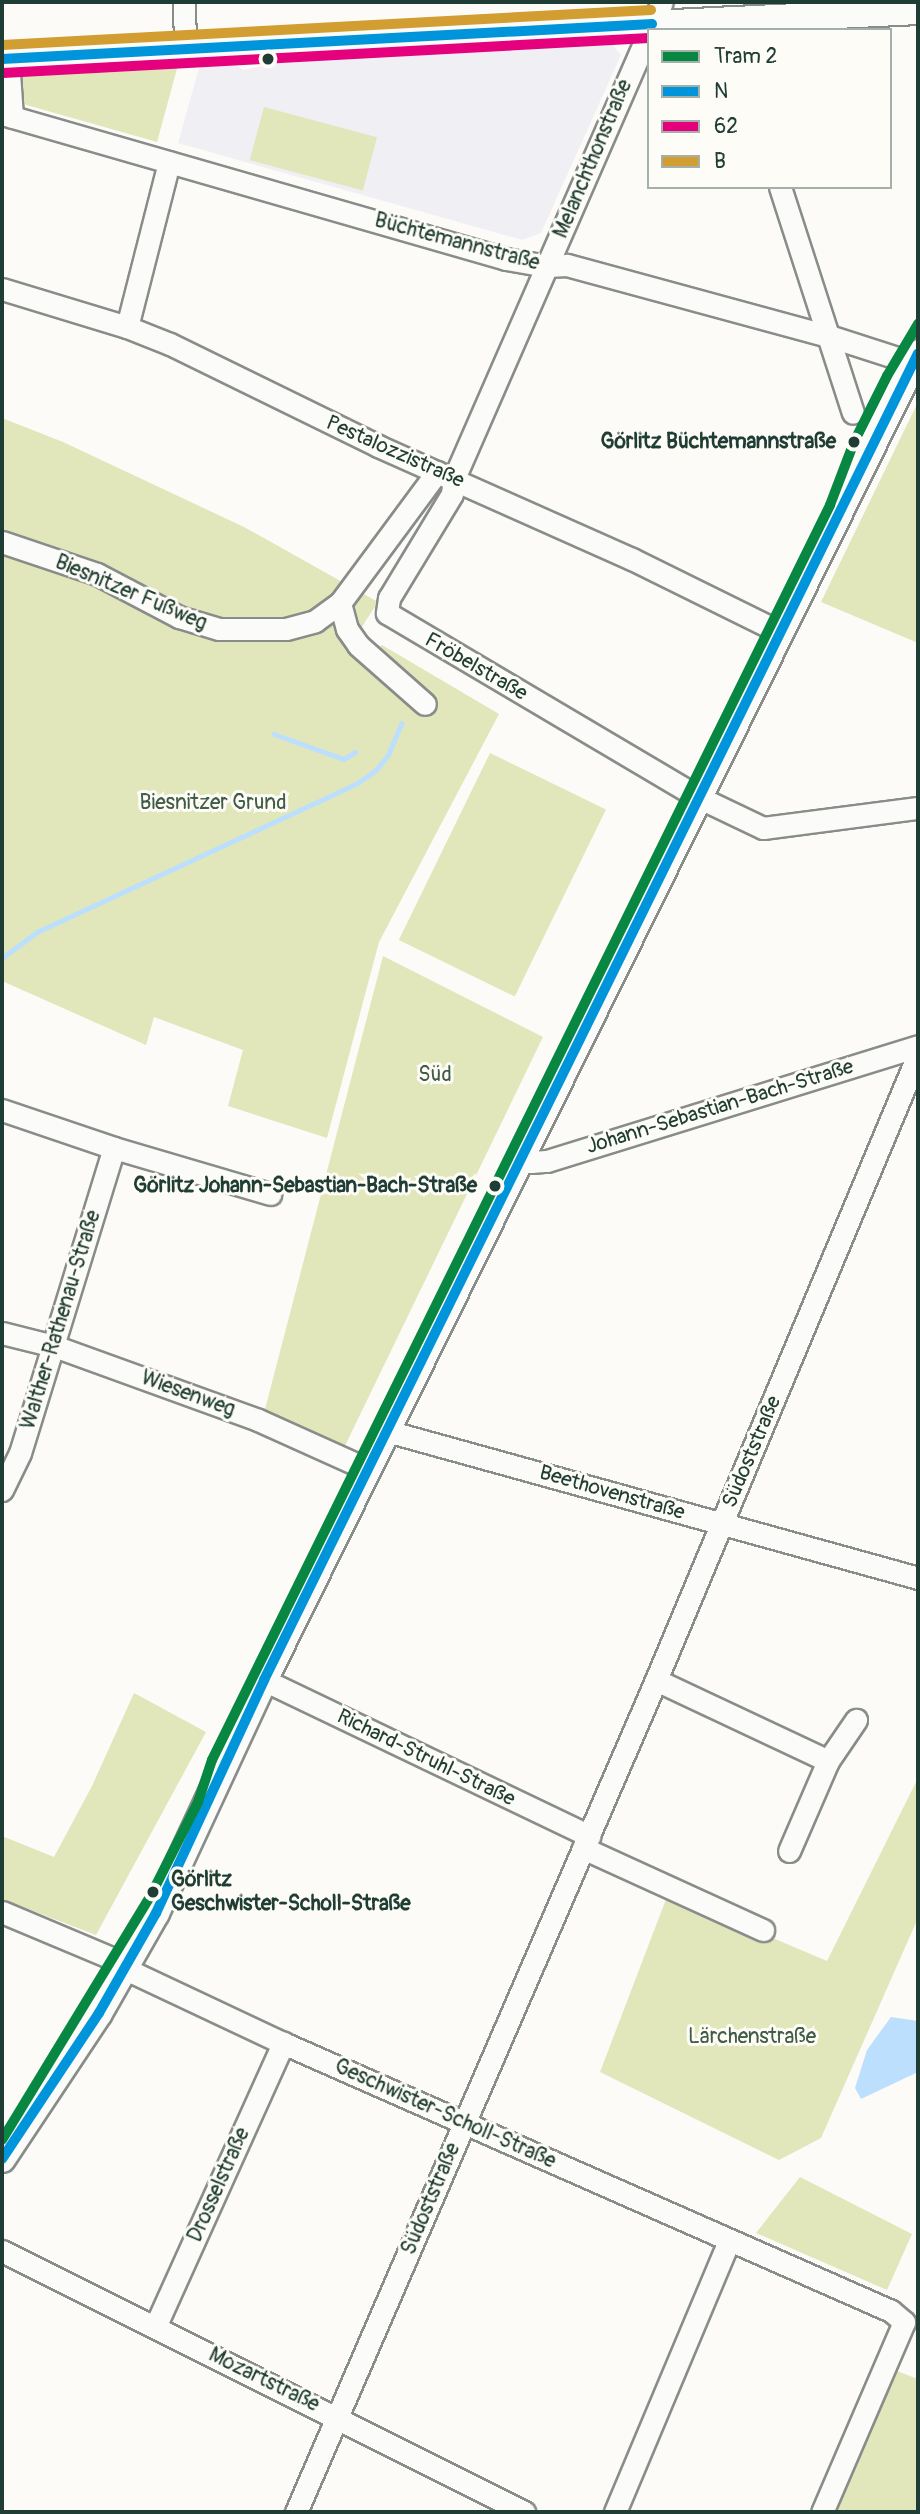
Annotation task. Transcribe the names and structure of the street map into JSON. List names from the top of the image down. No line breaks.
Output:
{"streets":{"street":["Melanchthonstraße","Büchtemannstraße","Pestalozzistraße","Biesnitzer Fußweg","Fröbelstraße","Johann-Sebastian-Bach-Straße","Walther-Rathenau-Straße","Wiesenweg","Südoststraße","Beethovenstraße","Richard-Struhl-Straße","Geschwister-Scholl-Straße","Drosselstraße","Mozartstraße"]},"crossings":[["Melanchthonstraße","Büchtemannstraße"],["Melanchthonstraße","Pestalozzistraße"],["Melanchthonstraße","Fröbelstraße"],["Pestalozzistraße","Fröbelstraße"],["Walther-Rathenau-Straße","Wiesenweg"],["Südoststraße","Beethovenstraße"],["Südoststraße","Richard-Struhl-Straße"],["Südoststraße","Geschwister-Scholl-Straße"],["Südoststraße","Mozartstraße"],["Geschwister-Scholl-Straße","Drosselstraße"],["Drosselstraße","Mozartstraße"]],"parks":["Biesnitzer Grund","Süd","Lärchenstraße"],"places":["Görlitz Büchtemannstraße","Görlitz Johann-Sebastian-Bach-Straße","Görlitz Geschwister-Scholl-Straße"],"lines":["transit line B","transit line N","transit line 62","tram line 2"],"legend":["Tram 2","N","62","B"]}
